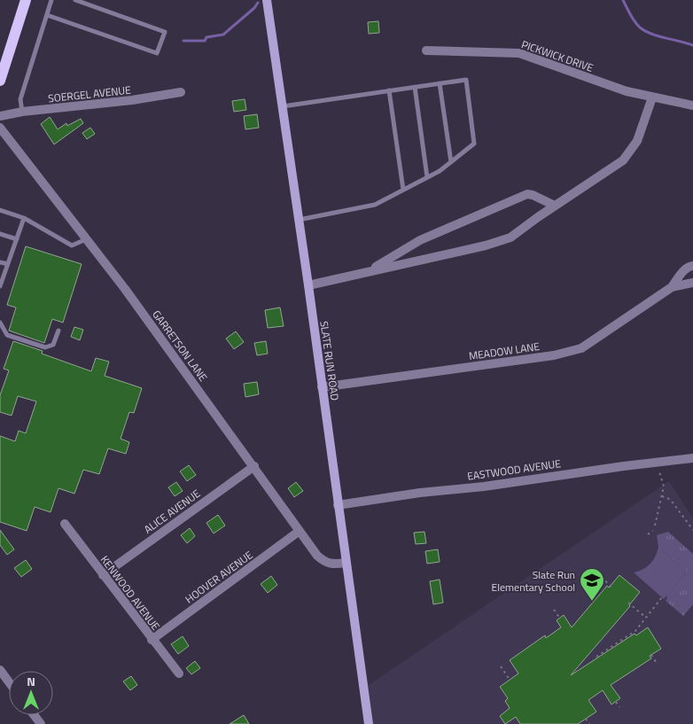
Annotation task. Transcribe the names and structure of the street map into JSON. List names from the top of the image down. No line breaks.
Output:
{"streets":{"street":["PICKWICK DRIVE","SOERGEL AVENUE","GARRETSON LANE","MEADOW LANE","SLATE RUN ROAD","EASTWOOD AVENUE","ALICE AVENUE","HOOVER AVENUE","KENWOOD AVENUE"]},"crossings":[["GARRETSON LANE","SLATE RUN ROAD"],["GARRETSON LANE","ALICE AVENUE"],["GARRETSON LANE","HOOVER AVENUE"],["MEADOW LANE","SLATE RUN ROAD"],["SLATE RUN ROAD","EASTWOOD AVENUE"],["ALICE AVENUE","KENWOOD AVENUE"],["HOOVER AVENUE","KENWOOD AVENUE"]],"places":{"school or university":["Slate Run Elementary School"]},"north":"top"}
